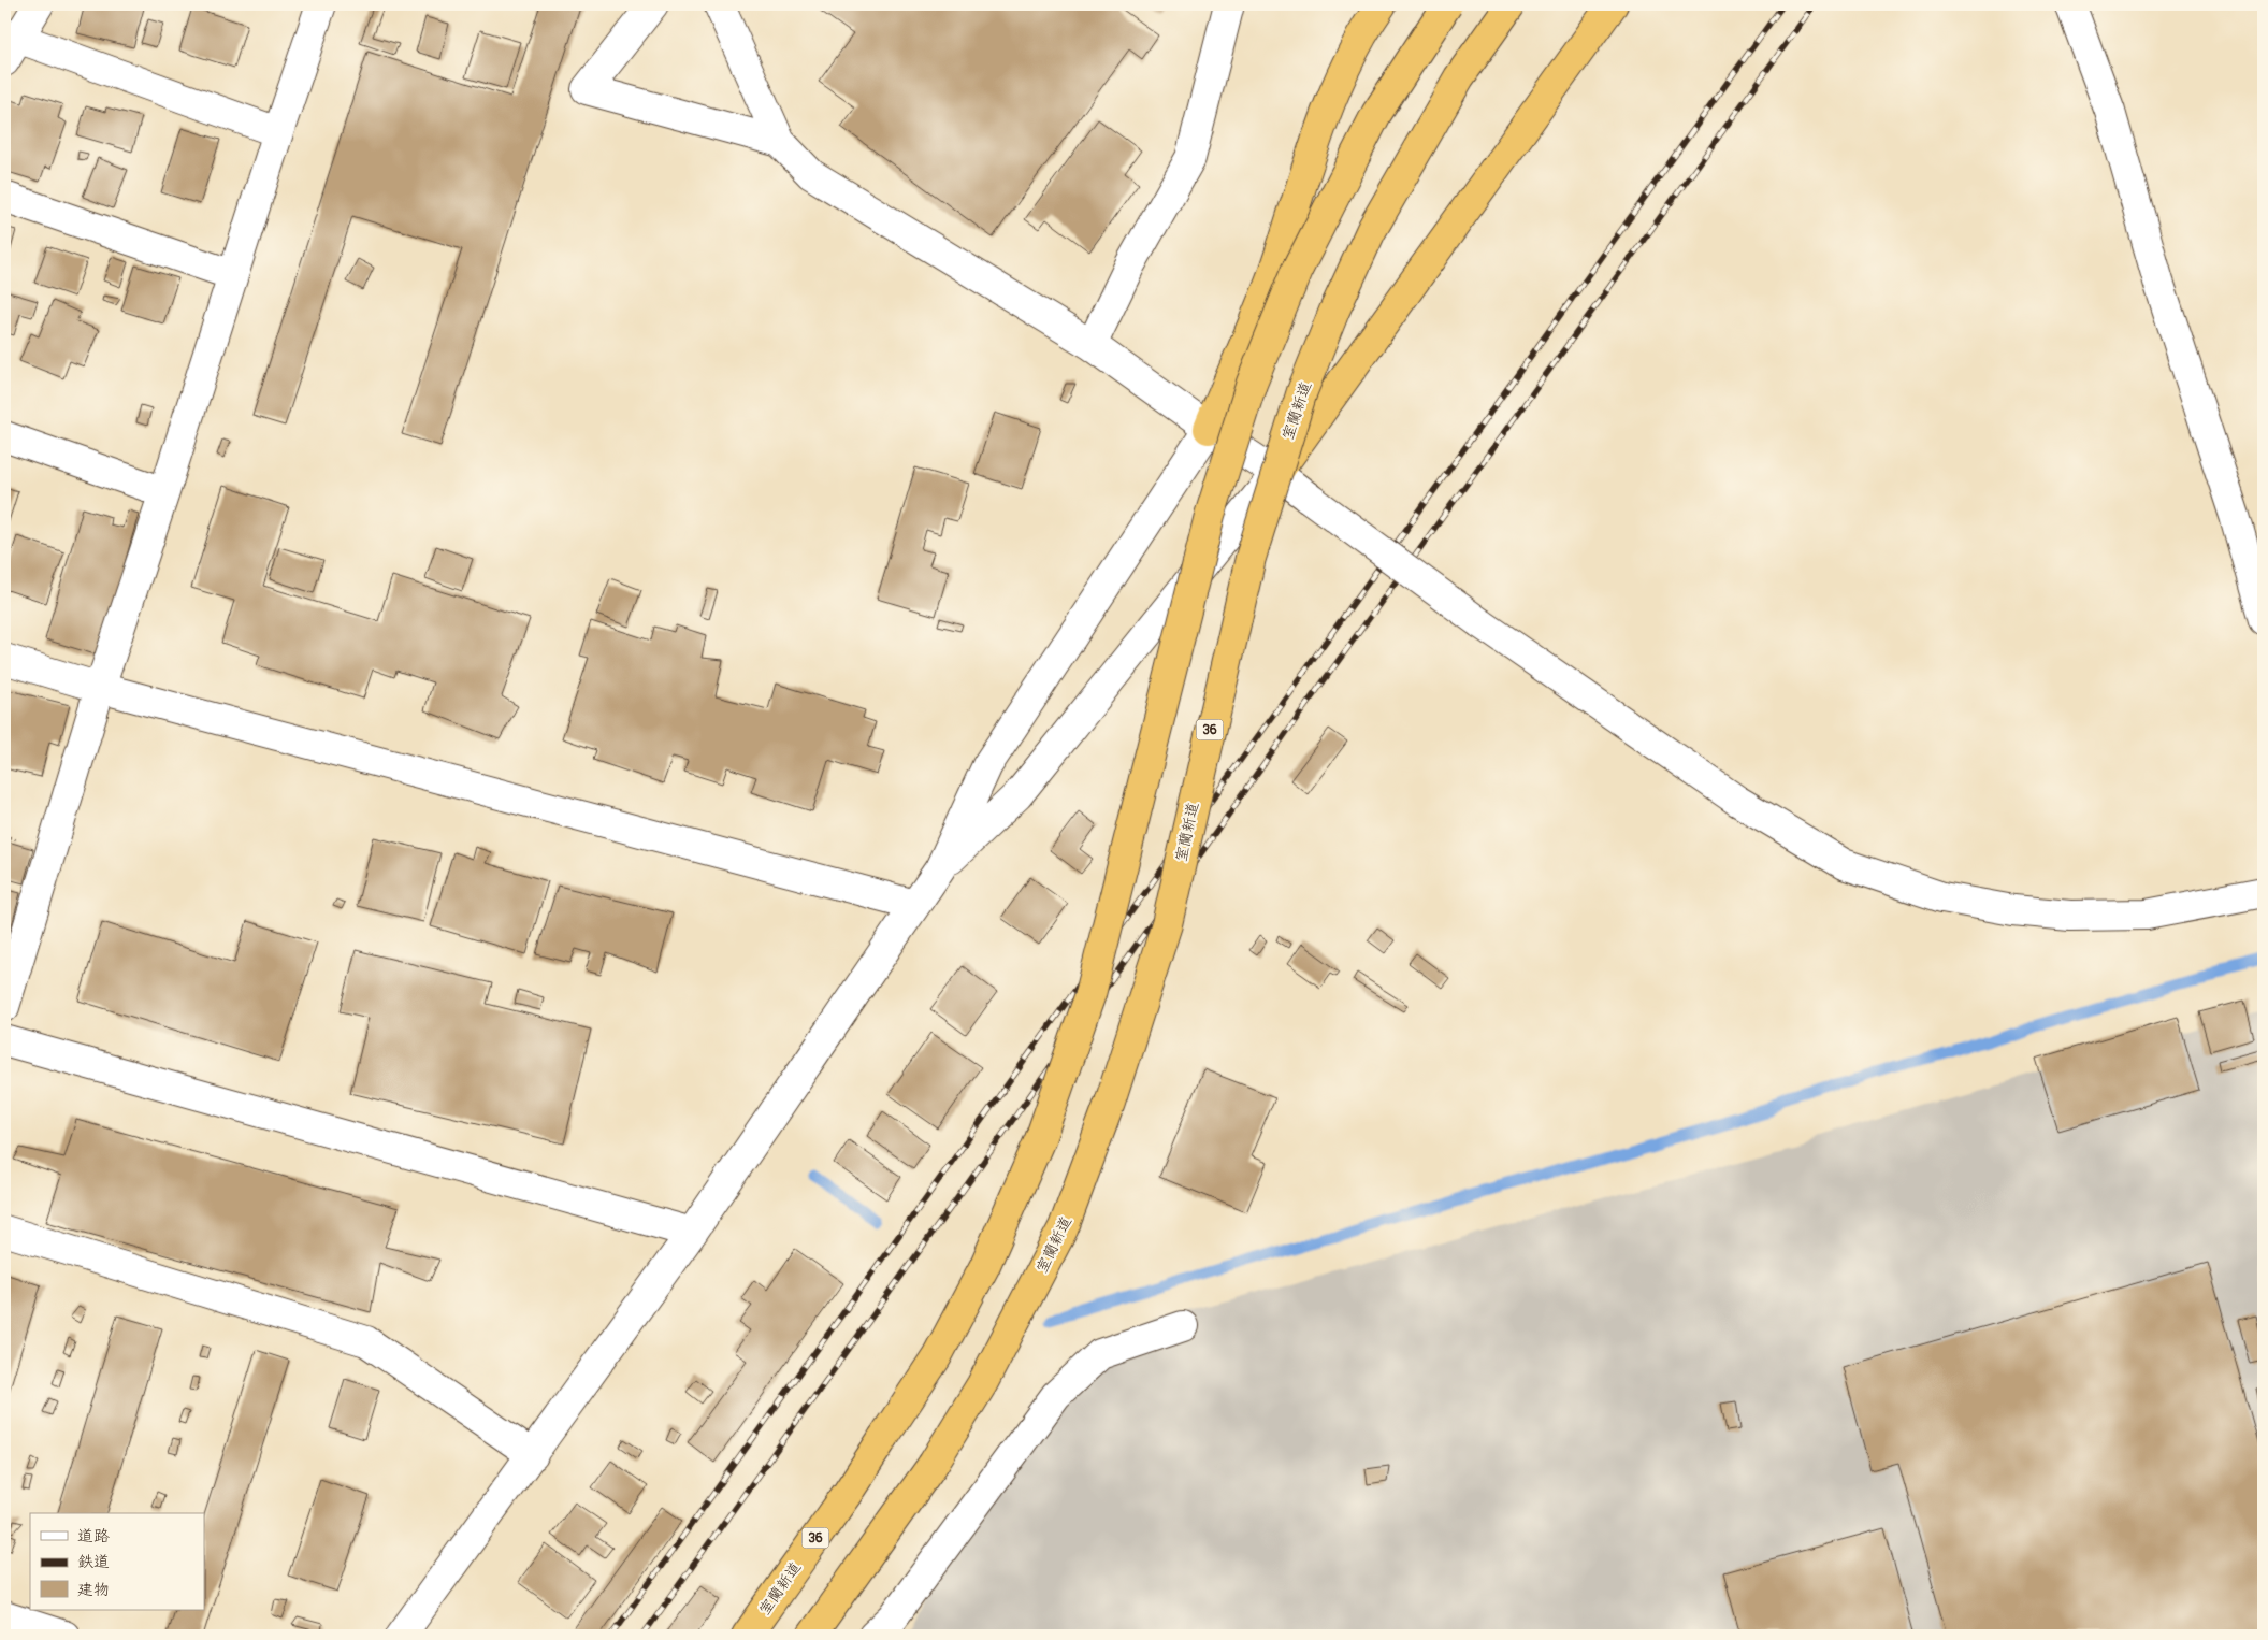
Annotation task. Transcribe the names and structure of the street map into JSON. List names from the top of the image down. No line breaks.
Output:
{"streets":{"highway":["室蘭新道","36"]},"legend":["道路","鉄道","建物"]}
